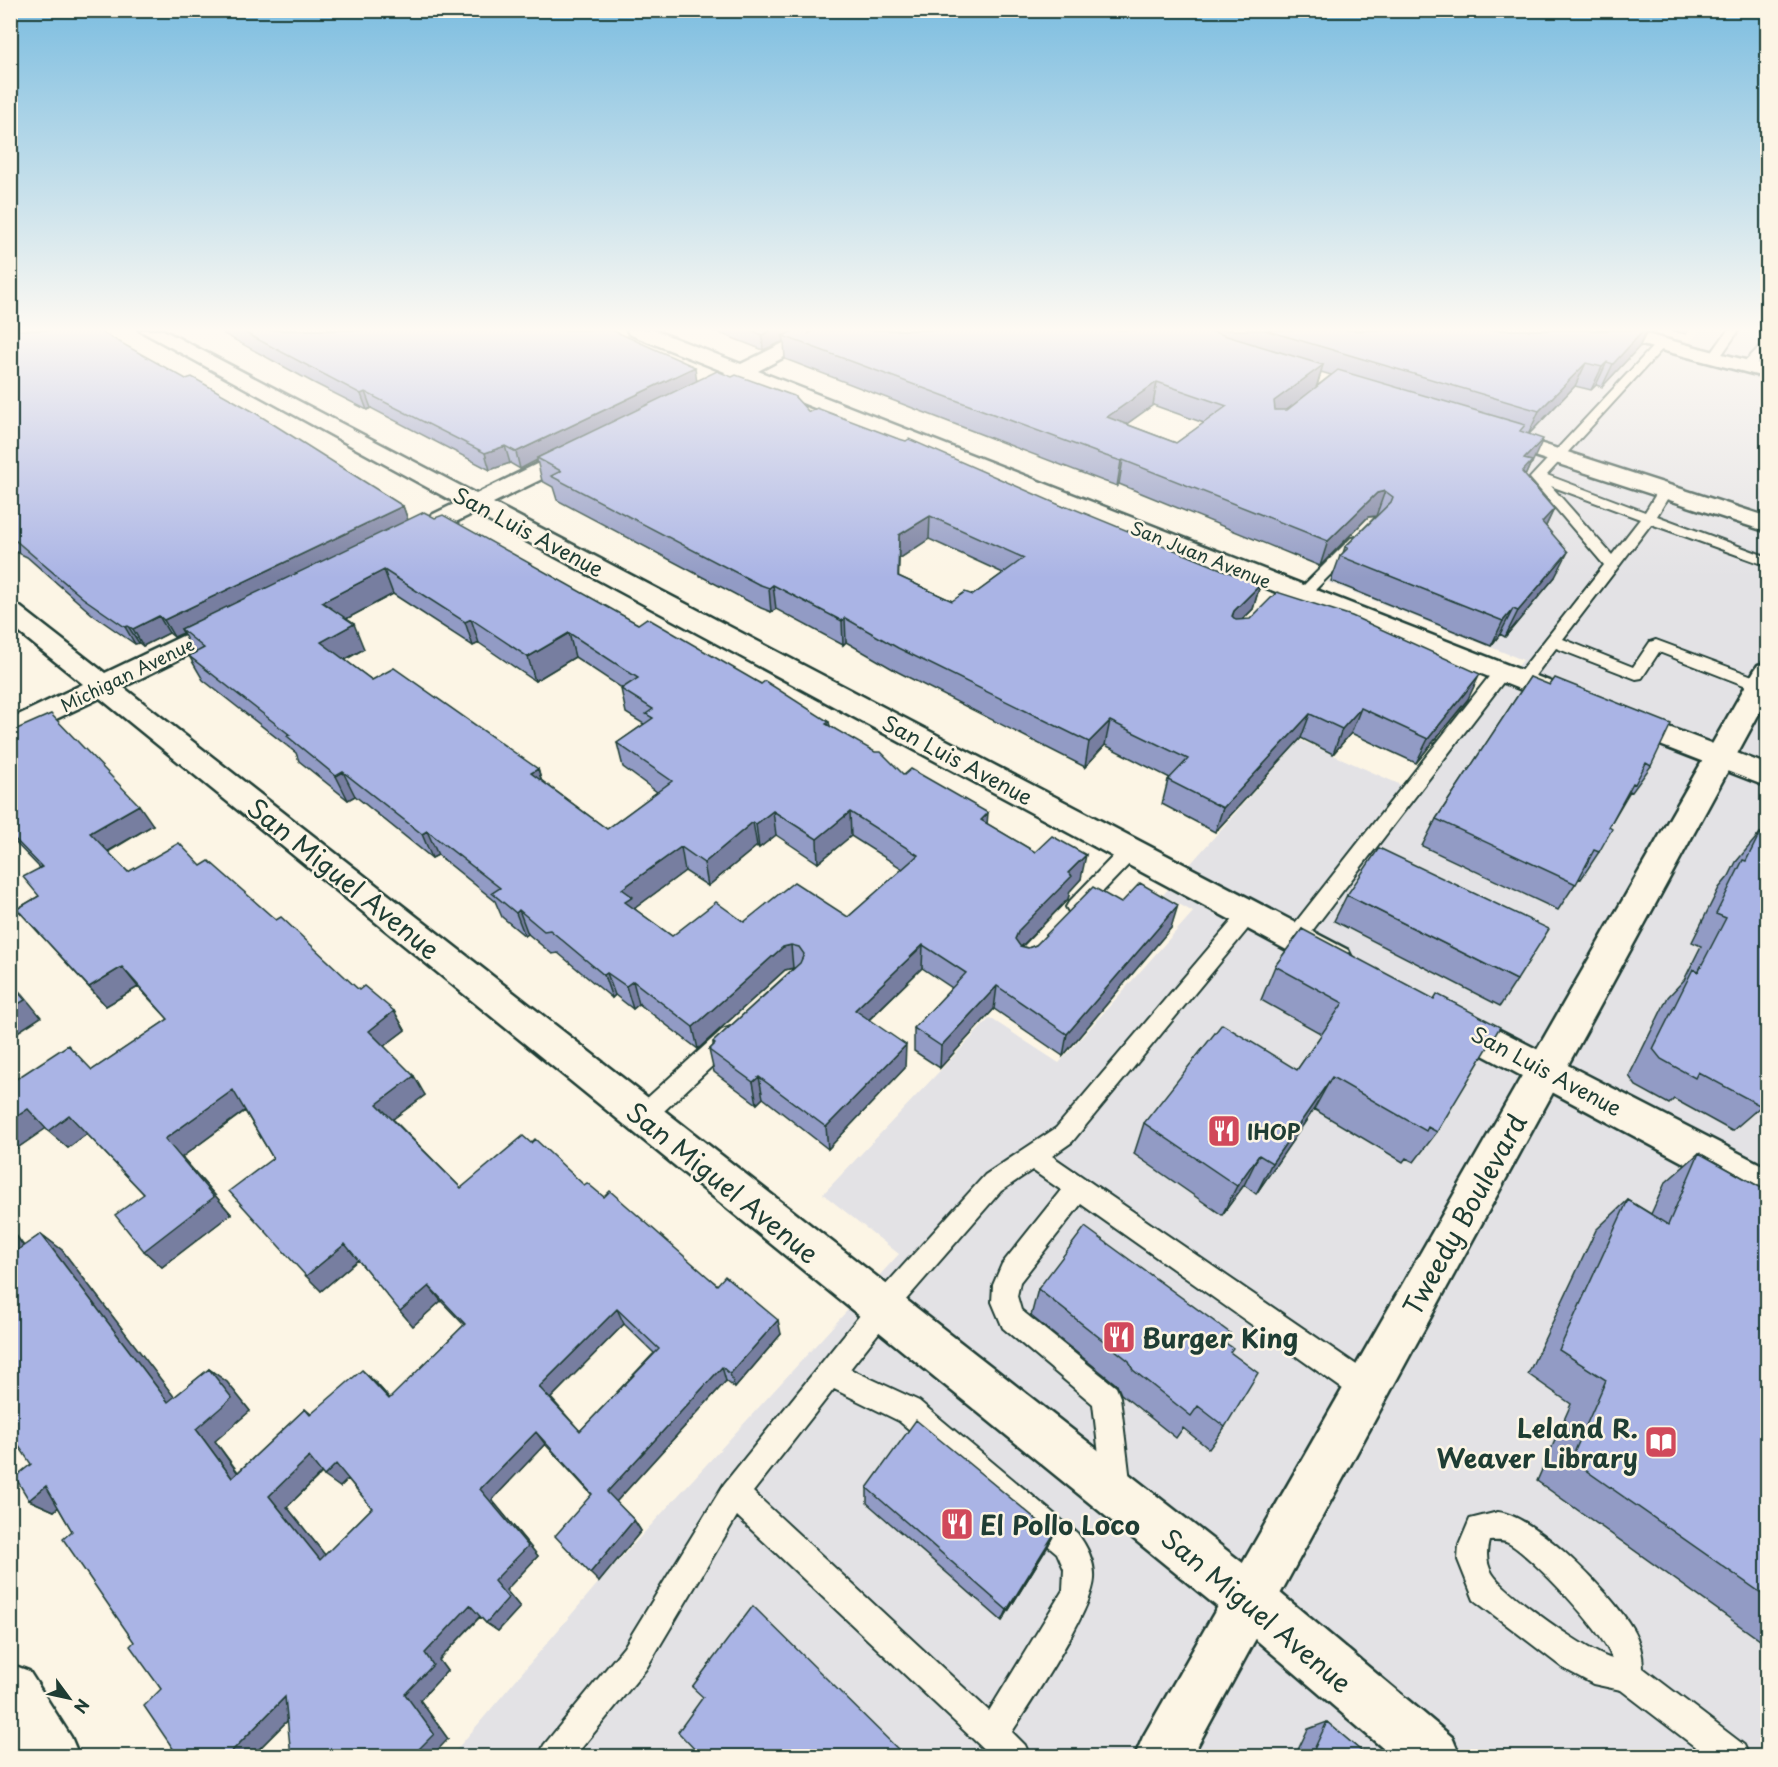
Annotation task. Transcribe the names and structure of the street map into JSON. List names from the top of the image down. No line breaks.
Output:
{"streets":{"street":["San Luis Avenue","San Juan Avenue","Michigan Avenue","San Miguel Avenue","Tweedy Boulevard"]},"crossings":[["San Luis Avenue","Tweedy Boulevard"],["San Juan Avenue","Tweedy Boulevard"],["Michigan Avenue","San Miguel Avenue"],["San Miguel Avenue","Tweedy Boulevard"]],"places":{"restaurant":["IHOP","Burger King","El Pollo Loco"],"library":["Leland R. Weaver Library"]},"north":"bottom right"}
